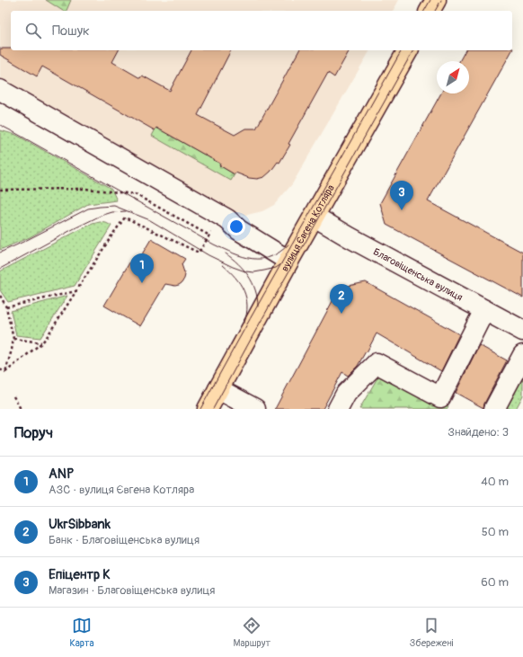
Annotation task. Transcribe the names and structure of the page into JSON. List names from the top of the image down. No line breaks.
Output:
{"streets":{"main road":["вулиця Євгена Котляра"],"street":["Благовіщенська вулиця"]},"crossings":[["вулиця Євгена Котляра","Благовіщенська вулиця"]],"north":"top right","page":{"search":"Пошук","pins":["3","1","2"],"heading":["Поруч","Знайдено: 3"],"list":[{"mark":"1","name":"ANP","note":"АЗС · вулиця Євгена Котляра","value":"40 m"},{"mark":"2","name":"UkrSibbank","note":"Банк · Благовіщенська вулиця","value":"50 m"},{"mark":"3","name":"Епіцентр К","note":"Магазин · Благовіщенська вулиця","value":"60 m"}],"nav":["Карта","Маршрут","Збережені"]}}
